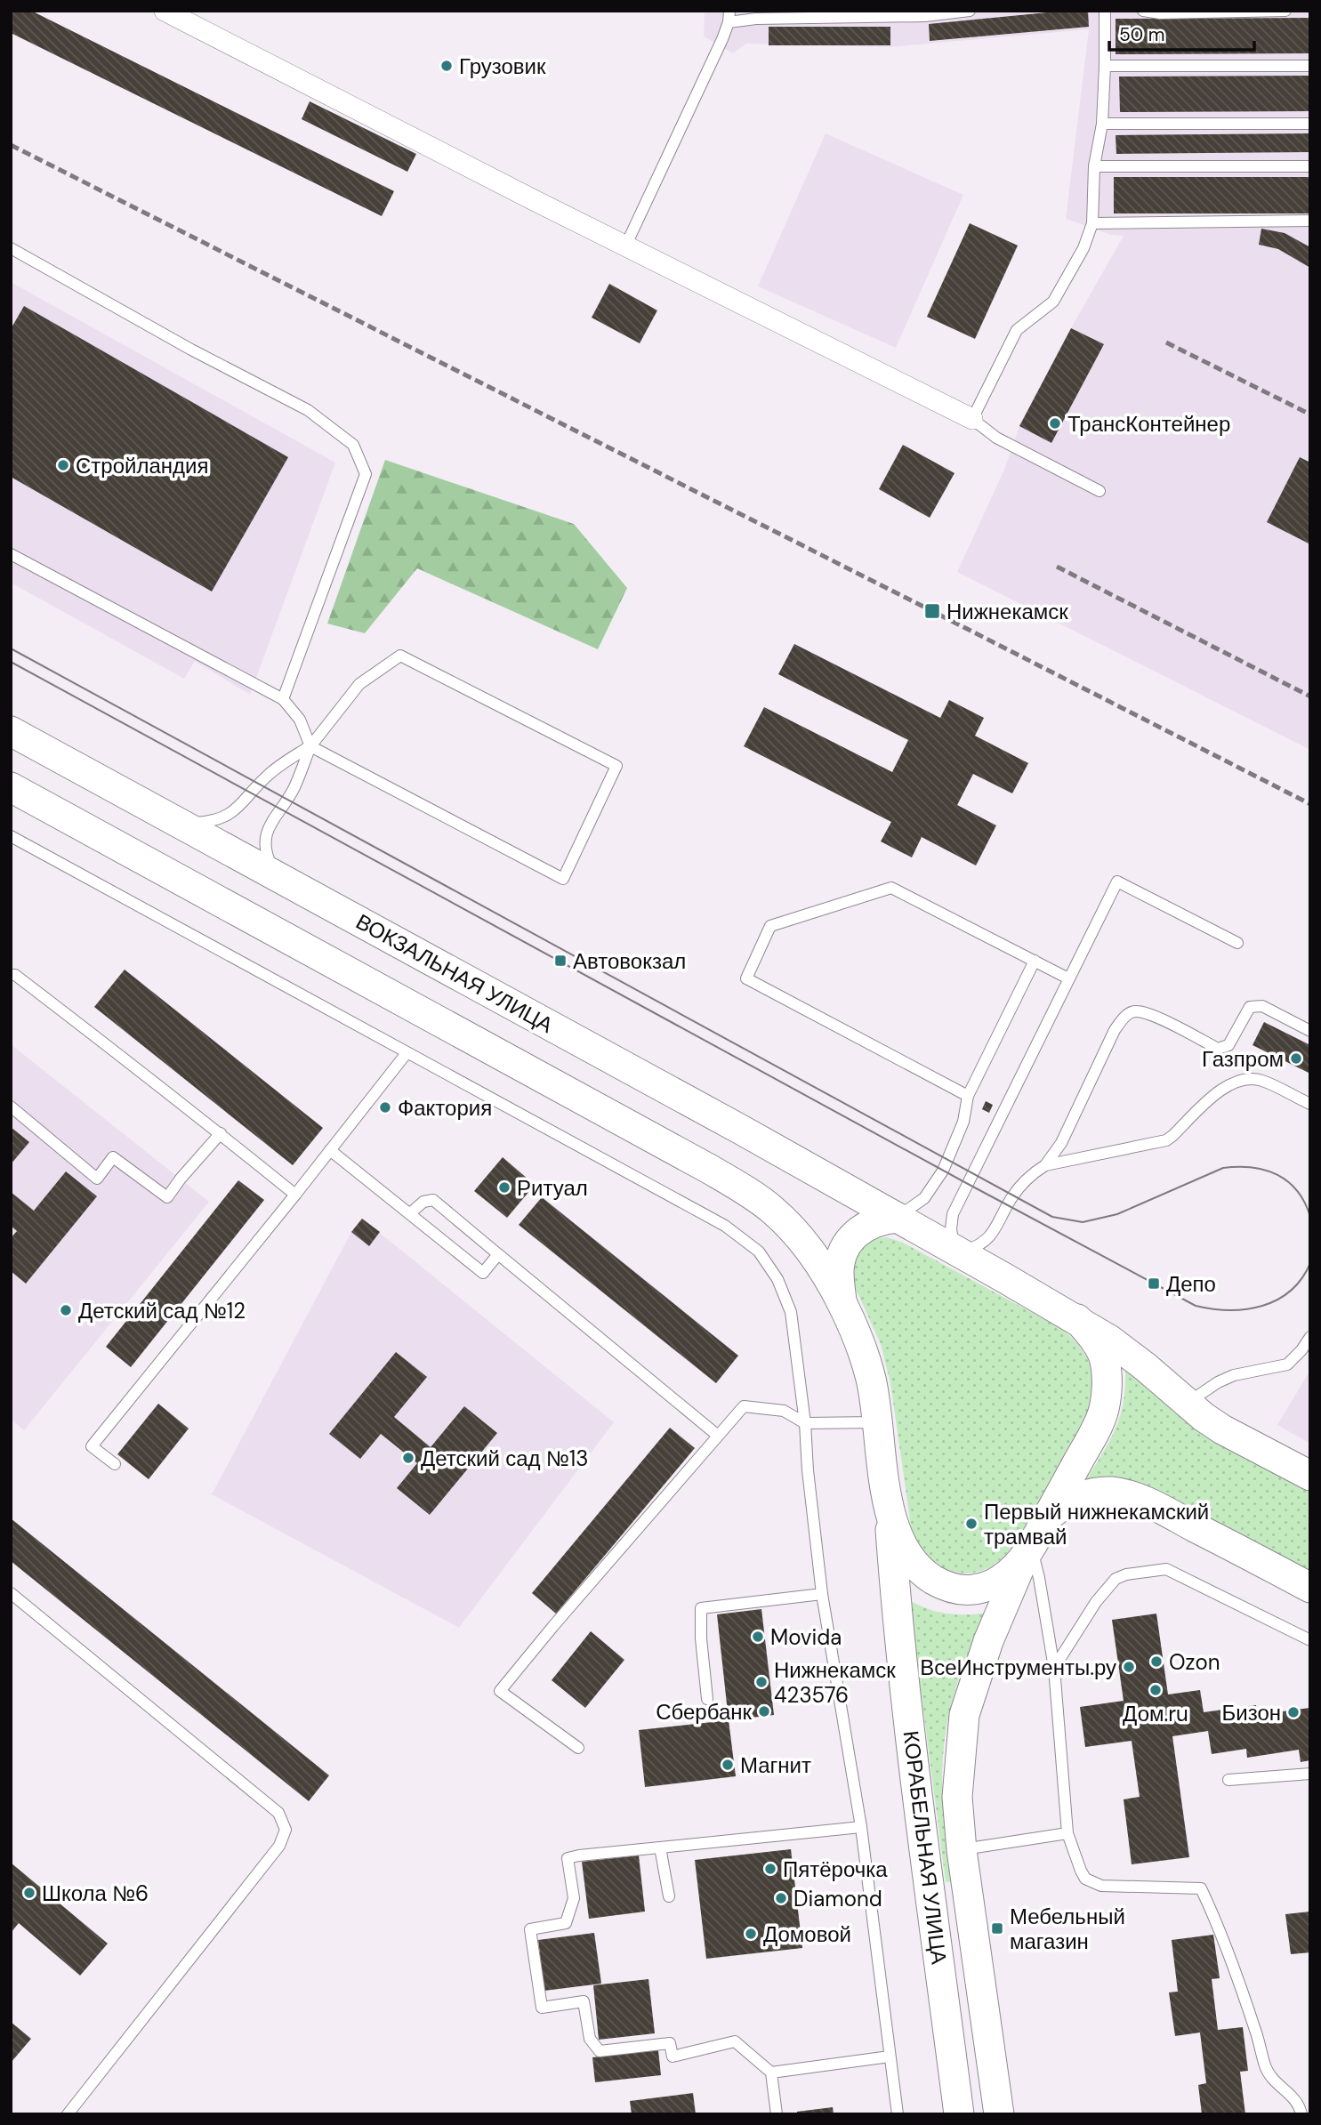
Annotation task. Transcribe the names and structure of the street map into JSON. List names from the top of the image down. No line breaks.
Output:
{"streets":{"main road":["ВОКЗАЛЬНАЯ УЛИЦА","КОРАБЕЛЬНАЯ УЛИЦА"]},"crossings":[["ВОКЗАЛЬНАЯ УЛИЦА","КОРАБЕЛЬНАЯ УЛИЦА"]],"places":{"other":["Грузовик","ТрансКонтейнер","Стройландия","Газпром","Фактория","Ритуал","Детский сад №12","Детский сад №13","Первый нижнекамский трамвай","Movida","Ozon","ВсеИнструменты.ру","Нижнекамск 423576","Дом.ru","Сбербанк","Бизон","Магнит","Пятёрочка","Школа №6","Diamond","Домовой"],"transit":["Нижнекамск","Автовокзал","Депо","Мебельный магазин"]},"scale_bar":"50 m"}
